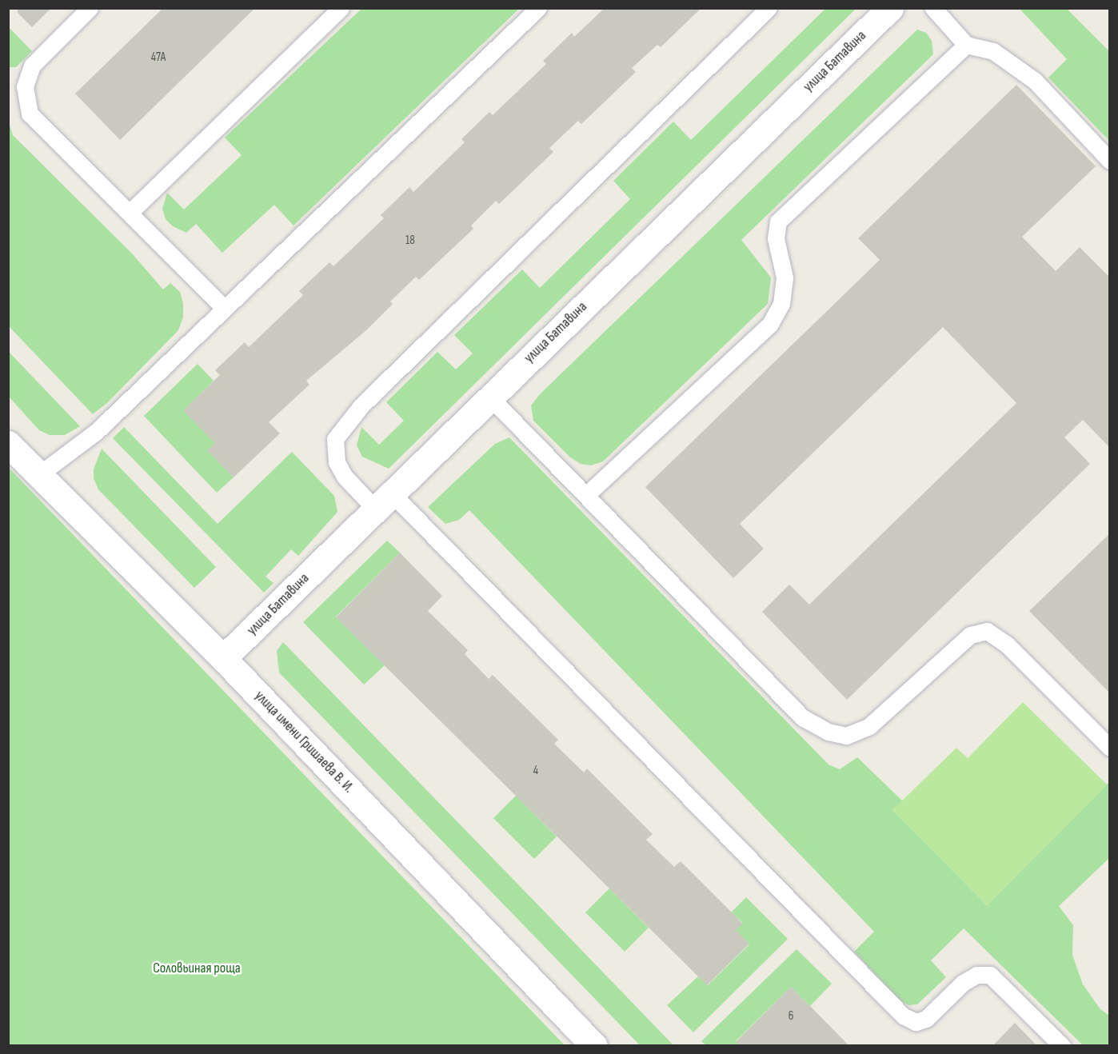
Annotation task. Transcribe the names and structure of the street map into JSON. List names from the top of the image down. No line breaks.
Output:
{"streets":{"street":["улица Батавина","улица имени Гришаева В. И."]},"crossings":[["улица Батавина","улица имени Гришаева В. И."]],"parks":["Соловьиная роща"],"house_numbers":["47А","18","4","6"]}
